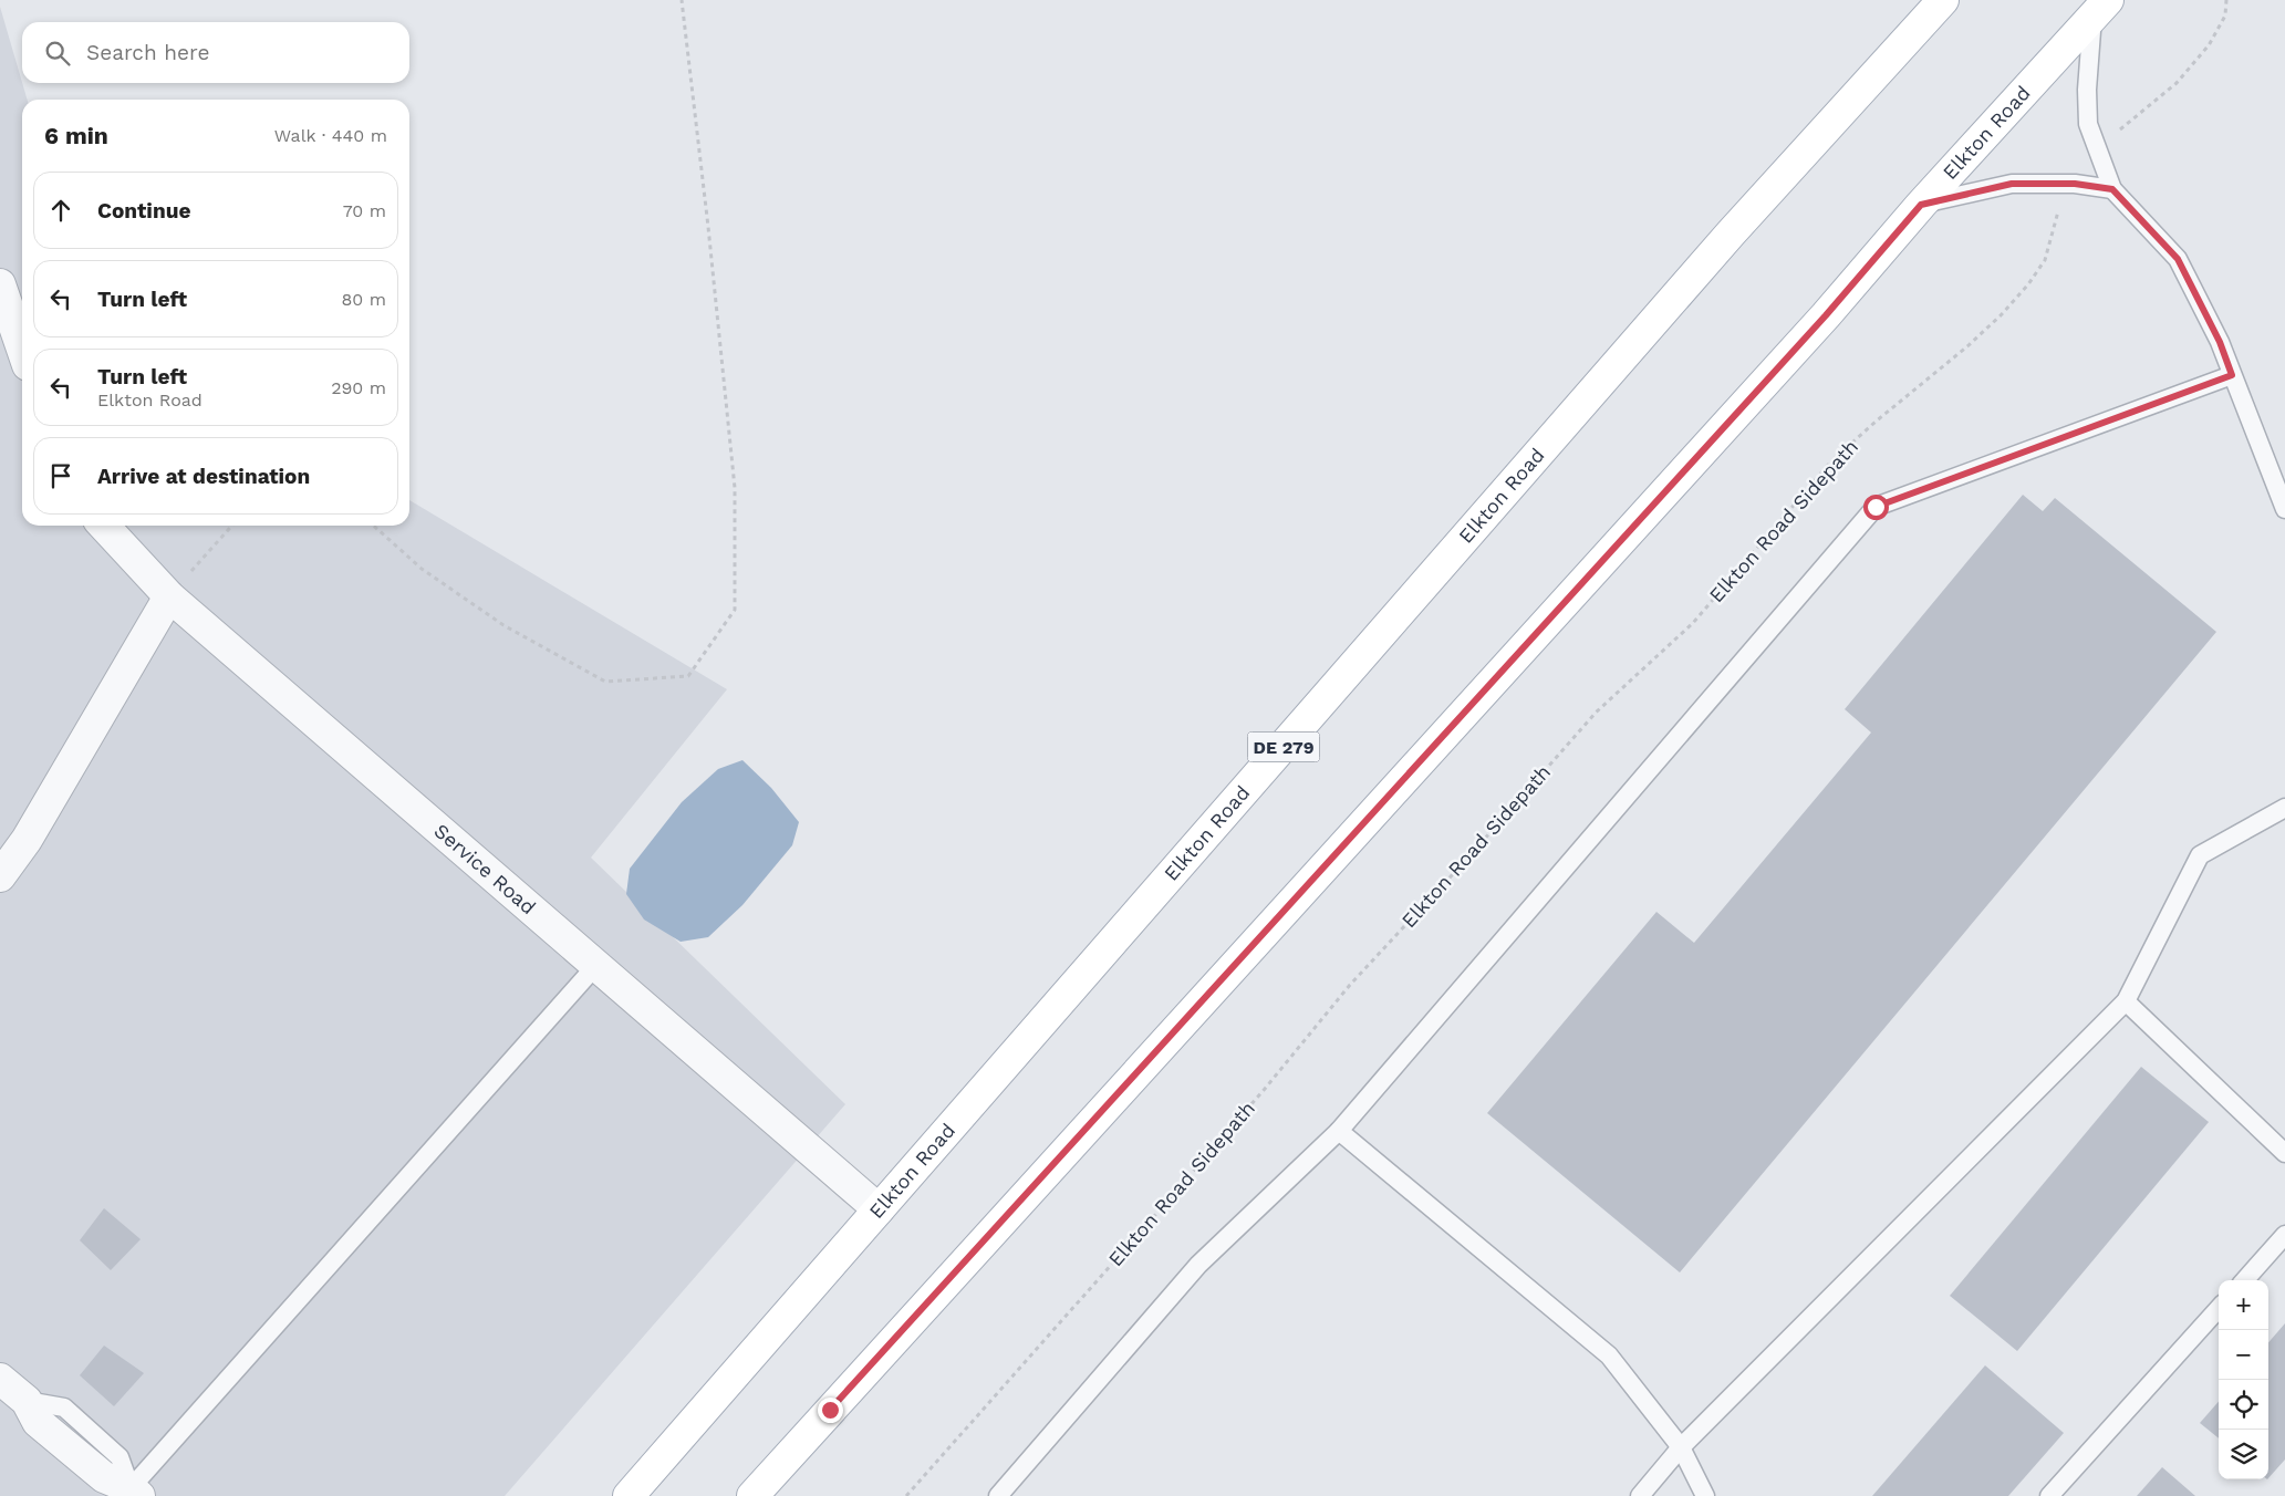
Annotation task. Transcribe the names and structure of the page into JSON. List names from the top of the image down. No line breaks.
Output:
{"streets":{"main road":["Elkton Road","DE 279"],"street":["Service Road"],"path":["Elkton Road Sidepath"]},"crossings":[["Elkton Road","Service Road"]],"page":{"search":"Search here","heading":["6 min","Walk · 440 m"],"list":[["Continue","70 m"],["Turn left","80 m"],["Turn left","Elkton Road","290 m"],"Arrive at destination"],"map_buttons":["+","−"]}}
